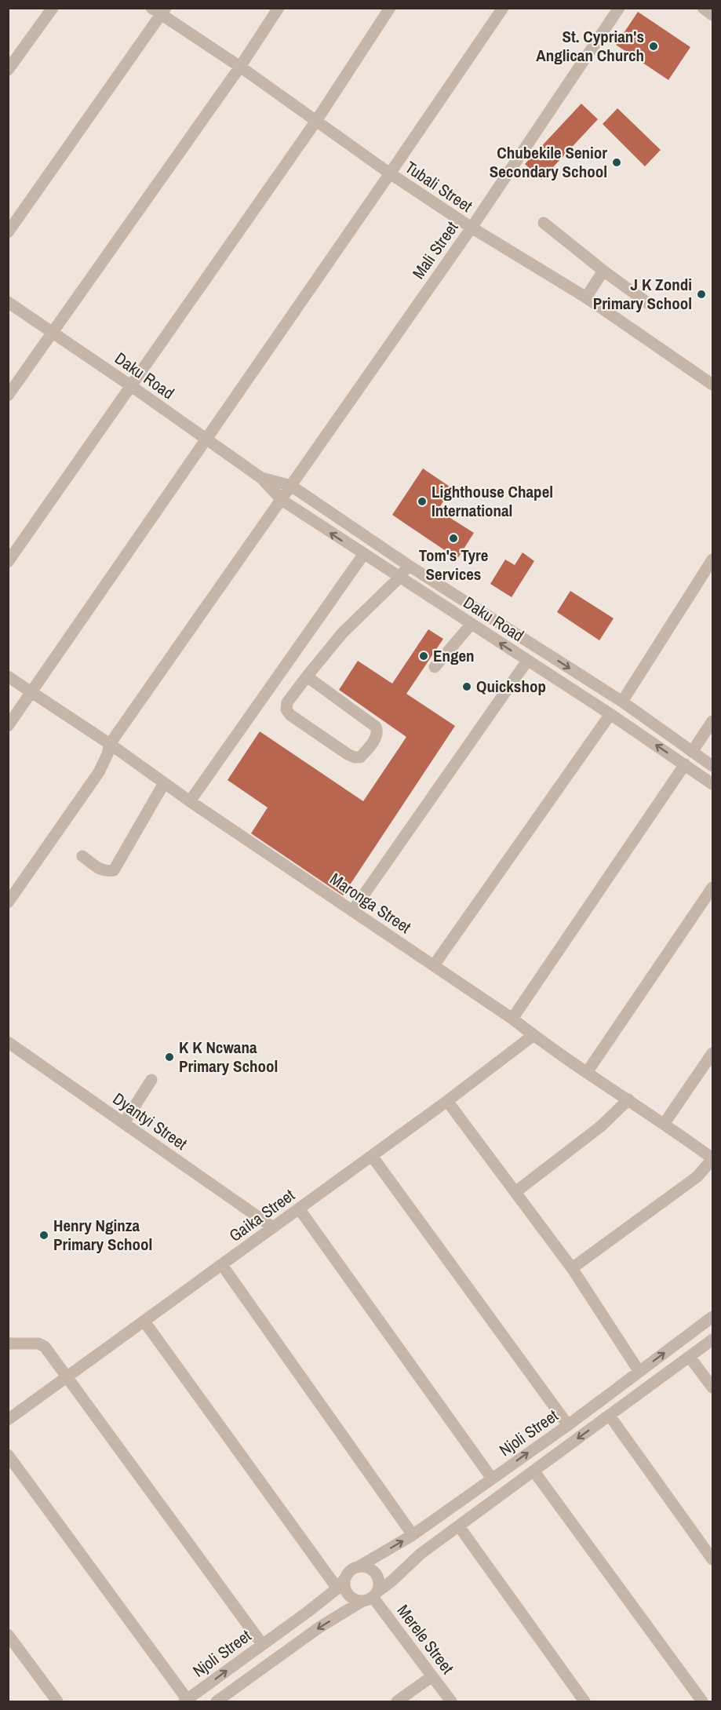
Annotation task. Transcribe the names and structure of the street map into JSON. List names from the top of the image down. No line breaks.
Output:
{"streets":{"street":["Tubali Street","Mali Street","Daku Road","Maronga Street","Dyantyi Street","Gaika Street","Njoli Street","Merele Street"]},"crossings":[["Tubali Street","Mali Street"],["Mali Street","Daku Road"],["Mali Street","Maronga Street"],["Maronga Street","Gaika Street"],["Dyantyi Street","Gaika Street"],["Njoli Street","Merele Street"]],"places":["St. Cyprian's Anglican Church","Chubekile Senior Secondary School","J K Zondi Primary School","Lighthouse Chapel International","Tom's Tyre Services","Engen","Quickshop","K K Ncwana Primary School","Henry Nginza Primary School"]}
